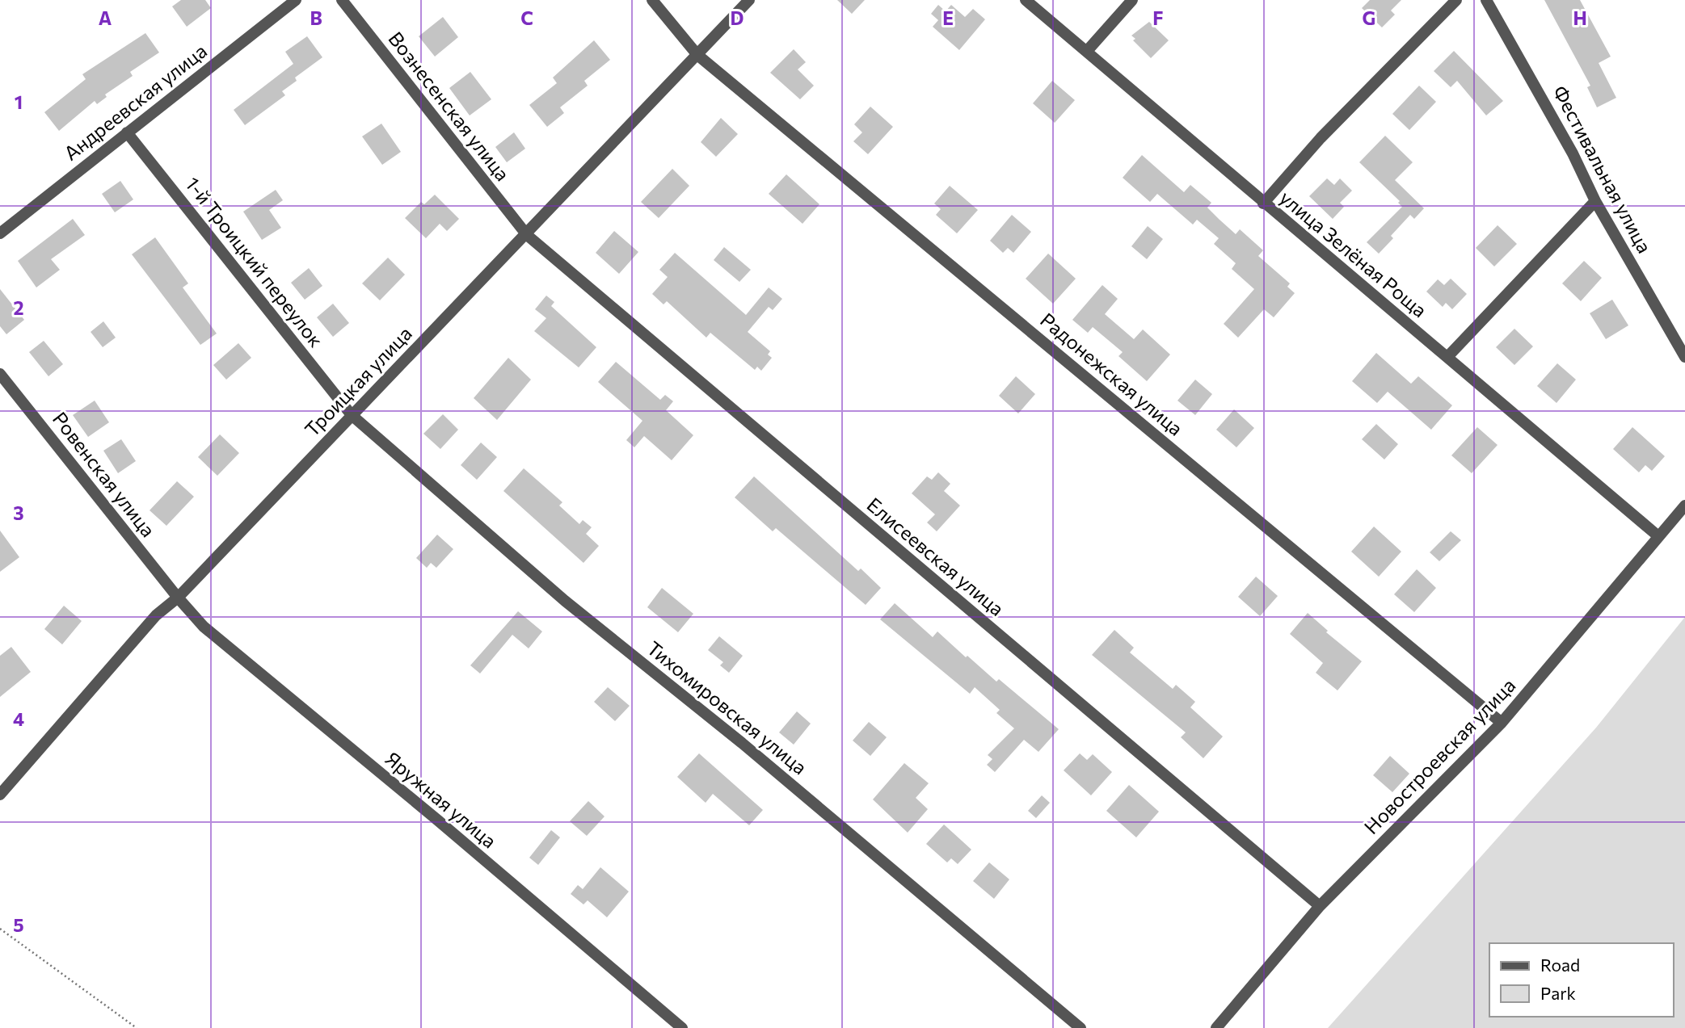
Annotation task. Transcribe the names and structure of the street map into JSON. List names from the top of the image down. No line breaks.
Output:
{"streets":{"street":["Андреевская улица","Вознесенская улица","Фестивальная улица","улица Зелёная Роща","1-й Троицкий переулок","Радонежская улица","Троицкая улица","Ровенская улица","Елисеевская улица","Тихомировская улица","Новостроевская улица","Яружная улица"]},"crossings":[["Андреевская улица","1-й Троицкий переулок"],["Вознесенская улица","Троицкая улица"],["Вознесенская улица","Елисеевская улица"],["улица Зелёная Роща","Новостроевская улица"],["1-й Троицкий переулок","Троицкая улица"],["1-й Троицкий переулок","Тихомировская улица"],["Радонежская улица","Троицкая улица"],["Радонежская улица","Новостроевская улица"],["Троицкая улица","Ровенская улица"],["Троицкая улица","Елисеевская улица"],["Троицкая улица","Тихомировская улица"],["Троицкая улица","Яружная улица"],["Ровенская улица","Яружная улица"],["Елисеевская улица","Новостроевская улица"]],"legend":["Road","Park"],"grid":{"columns":["A","B","C","D","E","F","G","H"],"rows":["1","2","3","4","5"]}}
